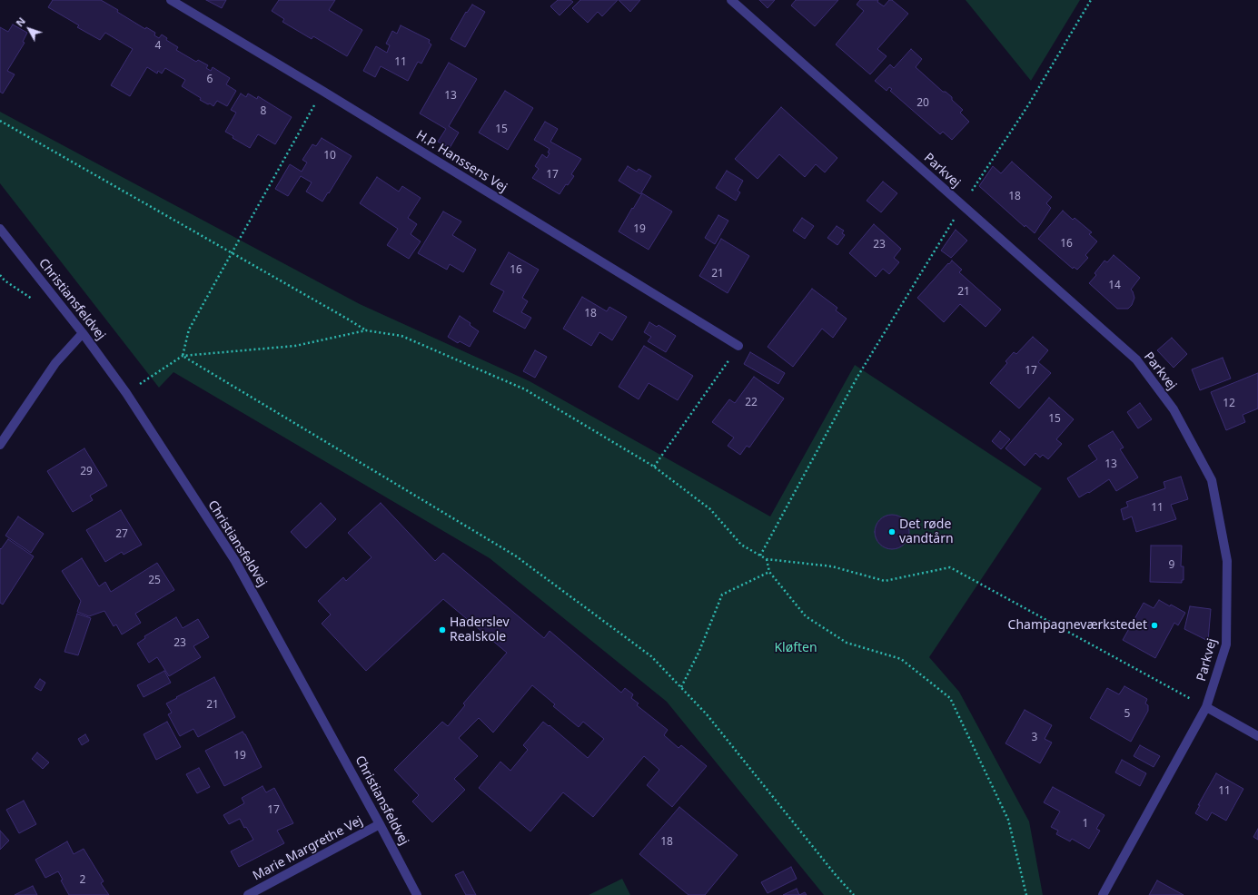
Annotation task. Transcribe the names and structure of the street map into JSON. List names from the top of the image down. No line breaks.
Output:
{"streets":{"street":["H.P. Hanssens Vej","Parkvej","Christiansfeldvej","Marie Margrethe Vej"]},"crossings":[["Christiansfeldvej","Marie Margrethe Vej"]],"parks":["Kløften"],"places":["Det røde vandtårn","Champagneværkstedet","Haderslev Realskole"],"house_numbers":["4","11","6","13","20","8","15","10","17","18","19","16","23","16","21","14","21","18","17","22","12","15","13","29","11","27","9","25","23","21","5","3","19","11","17","1","18","2"],"north":"top left"}
